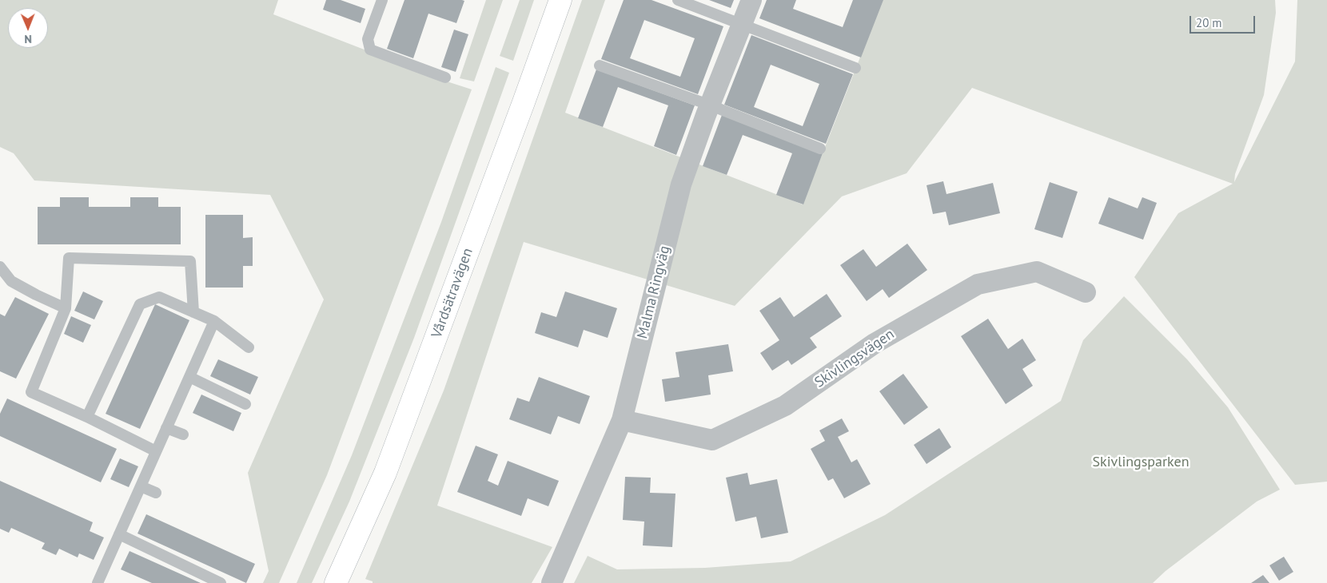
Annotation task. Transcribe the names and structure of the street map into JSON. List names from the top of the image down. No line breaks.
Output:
{"streets":{"main road":["Vårdsätravägen"],"street":["Malma Ringväg","Skivlingsvägen"]},"crossings":[["Malma Ringväg","Skivlingsvägen"]],"parks":["Skivlingsparken"],"scale_bar":"20 m","north":"bottom"}
